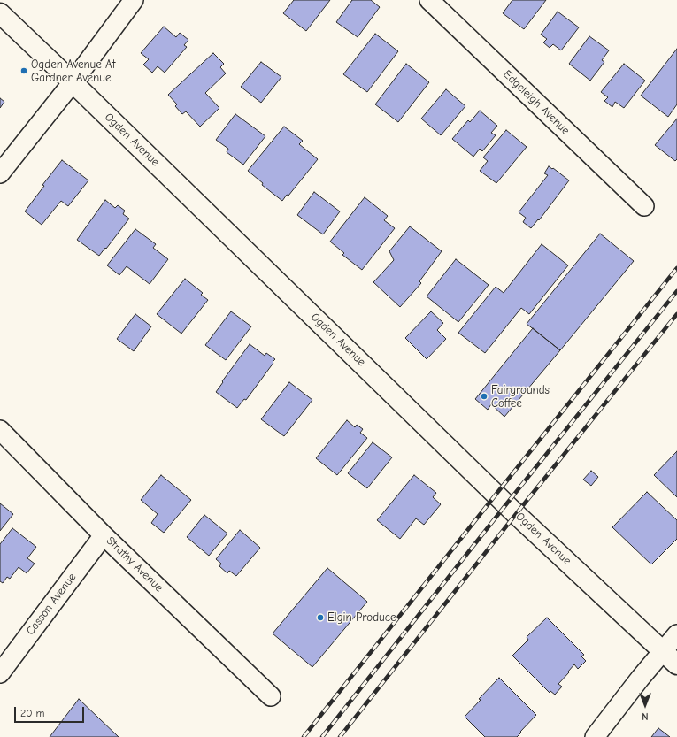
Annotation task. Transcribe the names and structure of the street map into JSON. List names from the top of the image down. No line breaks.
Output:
{"streets":{"street":["Edgeleigh Avenue","Ogden Avenue","Strathy Avenue","Casson Avenue"]},"crossings":[["Strathy Avenue","Casson Avenue"]],"places":["Ogden Avenue At Gardner Avenue","Fairgrounds Coffee","Elgin Produce"],"scale_bar":"20 m","north":"bottom"}
